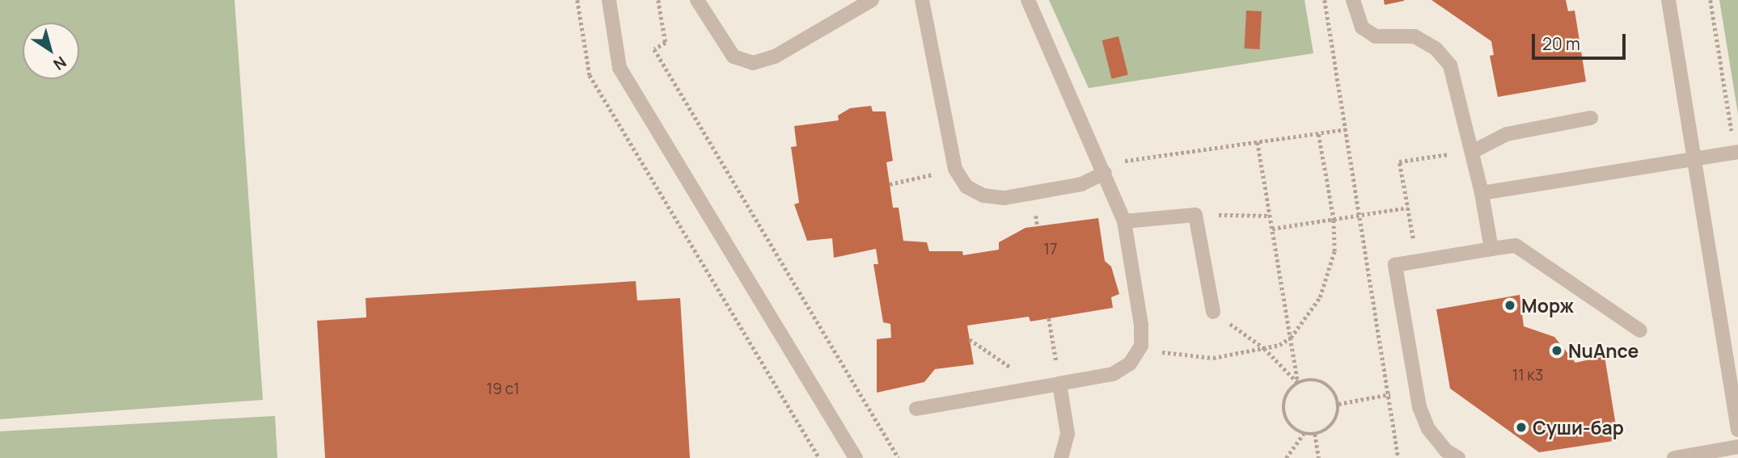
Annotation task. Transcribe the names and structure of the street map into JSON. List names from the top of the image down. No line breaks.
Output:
{"places":["Морж","NuAnce","Суши-бар"],"house_numbers":["17","11 к3","19 с1"],"scale_bar":"20 m","north":"bottom right"}
